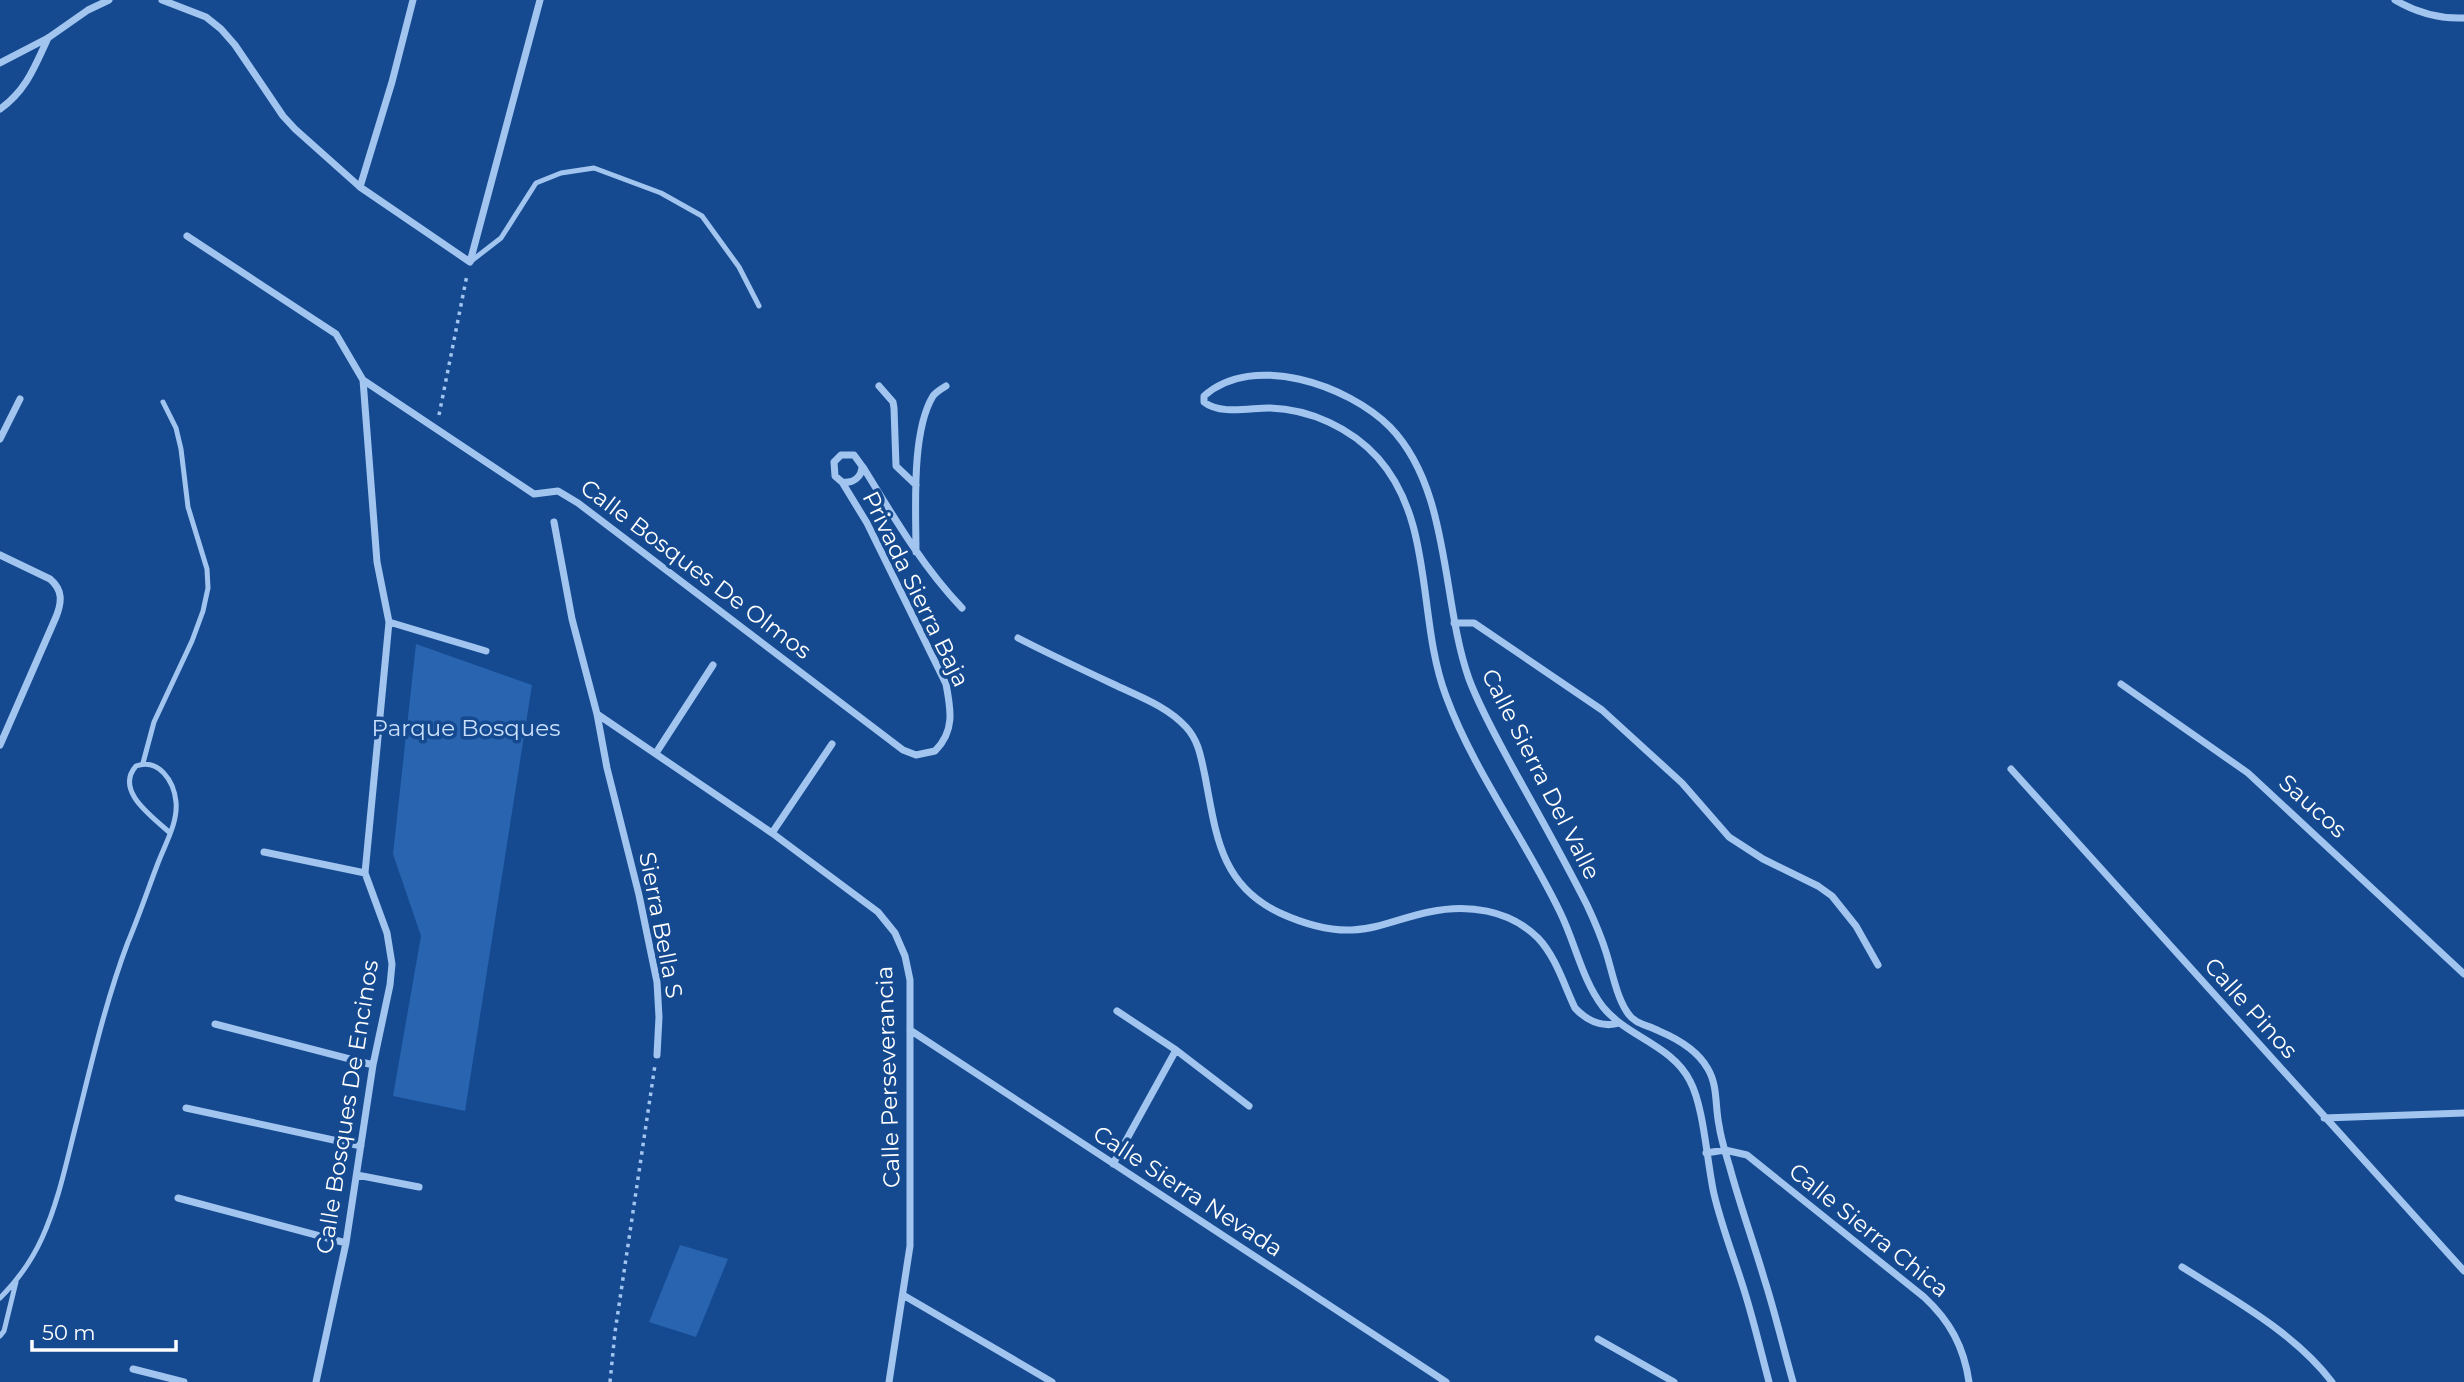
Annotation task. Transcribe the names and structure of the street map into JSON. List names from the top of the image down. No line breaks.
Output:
{"streets":{"street":["Calle Bosques De Olmos","Privada Sierra Baja","Calle Sierra Del Valle","Saucos","Sierra Bella S","Calle Pinos","Calle Perseverancia","Calle Bosques De Encinos","Calle Sierra Nevada","Calle Sierra Chica"]},"crossings":[["Calle Bosques De Olmos","Privada Sierra Baja"],["Calle Bosques De Olmos","Calle Bosques De Encinos"],["Sierra Bella S","Calle Perseverancia"],["Calle Perseverancia","Calle Sierra Nevada"]],"parks":["Parque Bosques"],"scale_bar":"50 m"}
